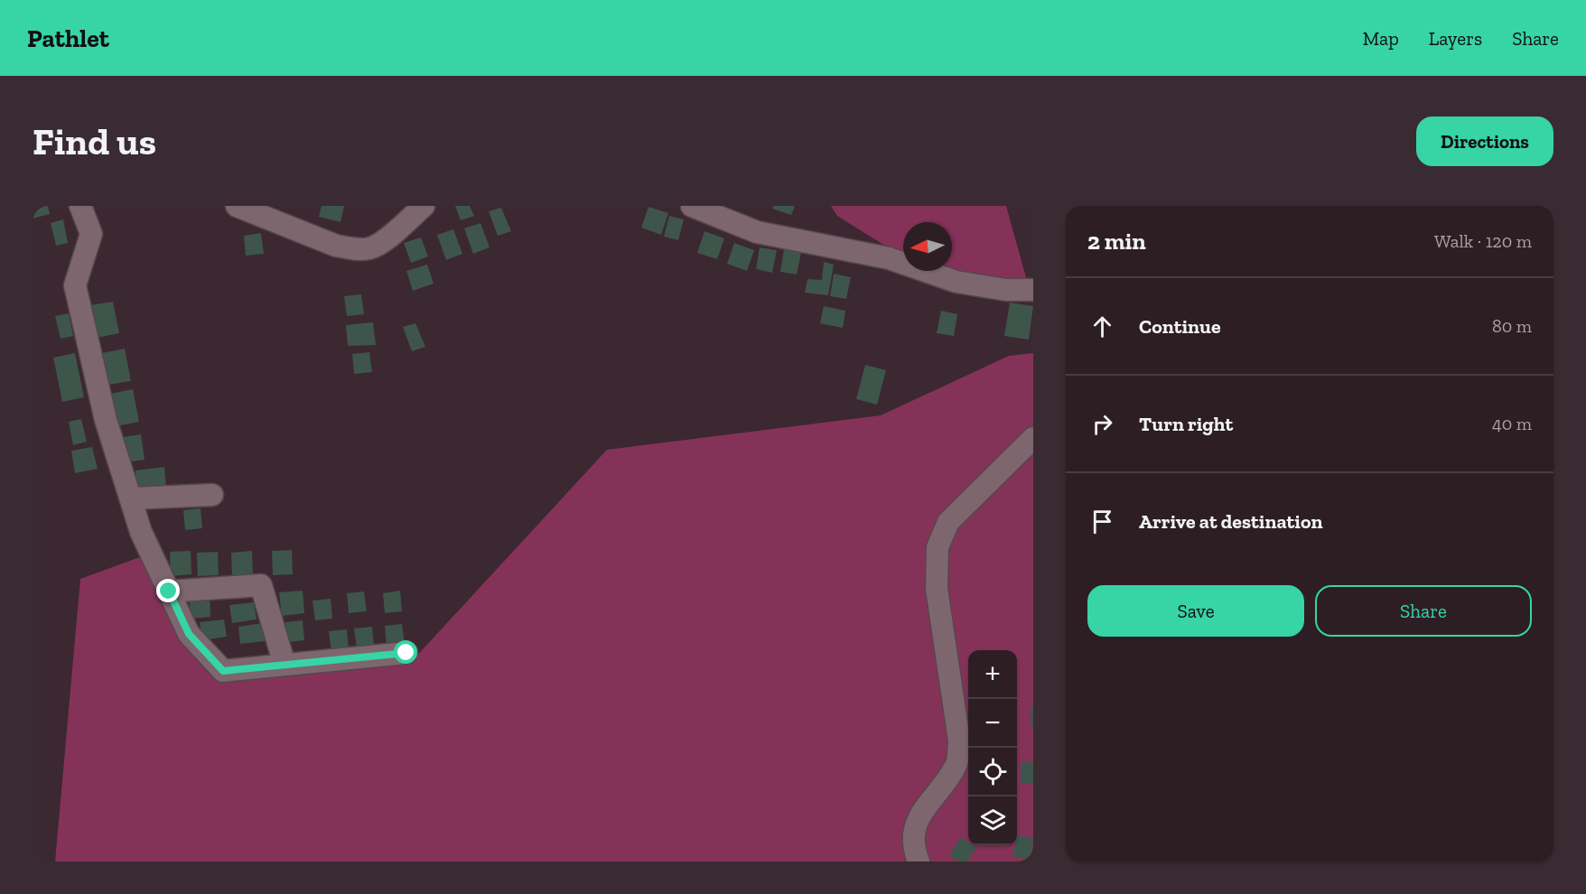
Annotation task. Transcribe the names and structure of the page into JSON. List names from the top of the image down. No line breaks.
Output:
{"north":"left","page":{"header":"Pathlet","nav":["Map","Layers","Share"],"buttons":["Directions",["Save","Share"]],"title":"Find us","heading":["2 min","Walk · 120 m"],"list":[["Continue","80 m"],["Turn right","40 m"],"Arrive at destination"],"map_buttons":["+","−"]}}
